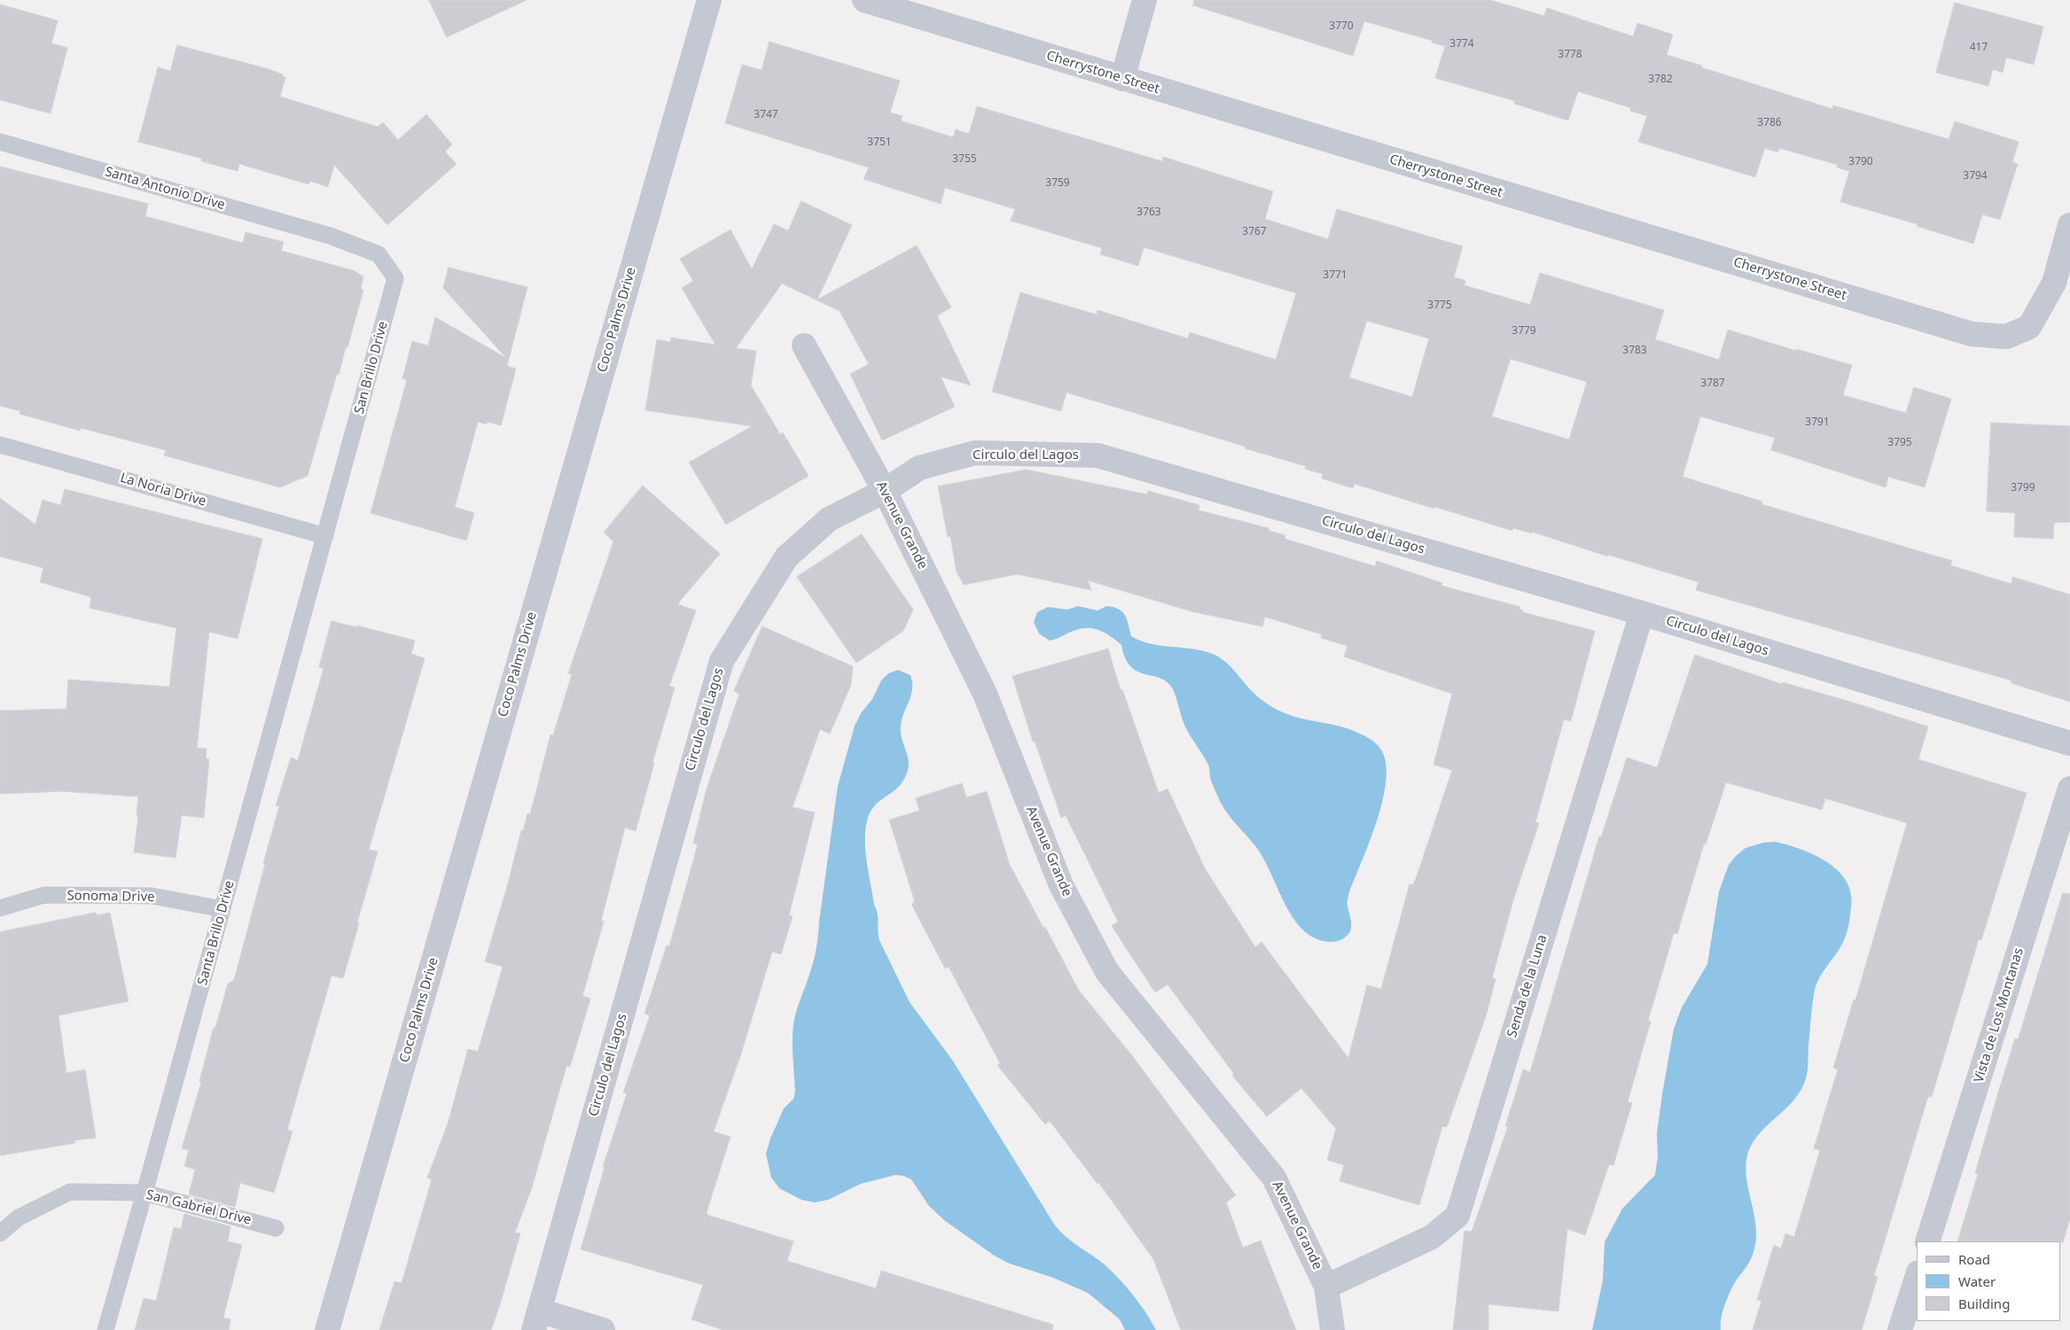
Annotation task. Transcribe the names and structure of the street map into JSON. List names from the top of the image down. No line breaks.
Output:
{"streets":{"street":["Cherrystone Street","Coco Palms Drive","Circulo del Lagos","Avenue Grande","Senda de la Luna","Vista de Los Montanas"],"lane":["Santa Antonio Drive","San Brillo Drive","La Noria Drive","Sonoma Drive","Santa Brillo Drive","San Gabriel Drive"]},"crossings":[["Santa Antonio Drive","San Brillo Drive"],["San Brillo Drive","La Noria Drive"],["San Brillo Drive","Santa Brillo Drive"],["Circulo del Lagos","Avenue Grande"],["Circulo del Lagos","Senda de la Luna"],["La Noria Drive","Santa Brillo Drive"],["Avenue Grande","Senda de la Luna"],["Sonoma Drive","Santa Brillo Drive"],["Santa Brillo Drive","San Gabriel Drive"]],"house_numbers":["3770","3774","417","3778","3782","3747","3786","3751","3755","3790","3794","3759","3763","3767","3771","3775","3779","3783","3787","3791","3795","3799"],"legend":["Road","Water","Building"]}
